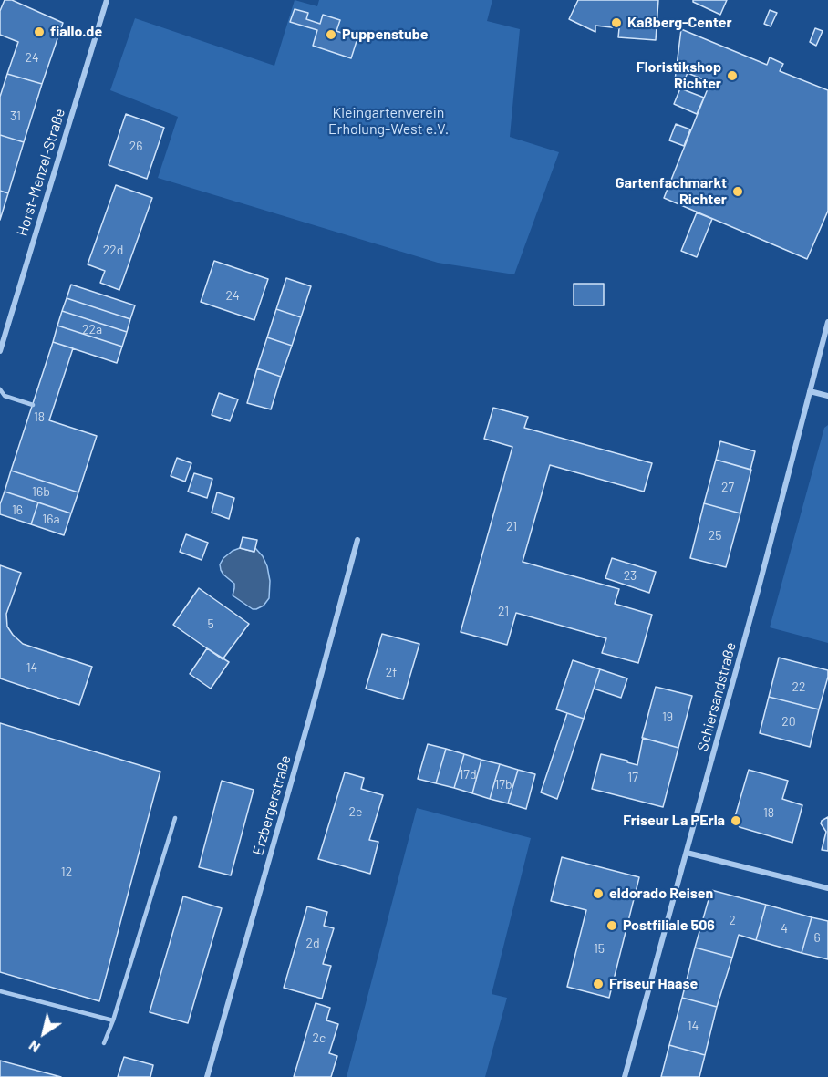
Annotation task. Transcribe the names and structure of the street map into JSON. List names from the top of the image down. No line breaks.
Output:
{"streets":{"street":["Horst-Menzel-Straße","Schiersandstraße","Erzbergerstraße"]},"parks":["Kleingartenverein Erholung-West e.V."],"places":["Kaßberg-Center","fiallo.de","Puppenstube","Floristikshop Richter","Gartenfachmarkt Richter","Friseur La PErla","eldorado Reisen","Postfiliale 506","Friseur Haase"],"house_numbers":["24","31","26","22d","24","22a","18","27","16b","16","16a","21","25","23","21","5","14","2f","22","19","20","17d","17","17b","2e","18","12","2","4","6","2d","15","14","2c"],"north":"bottom left"}
